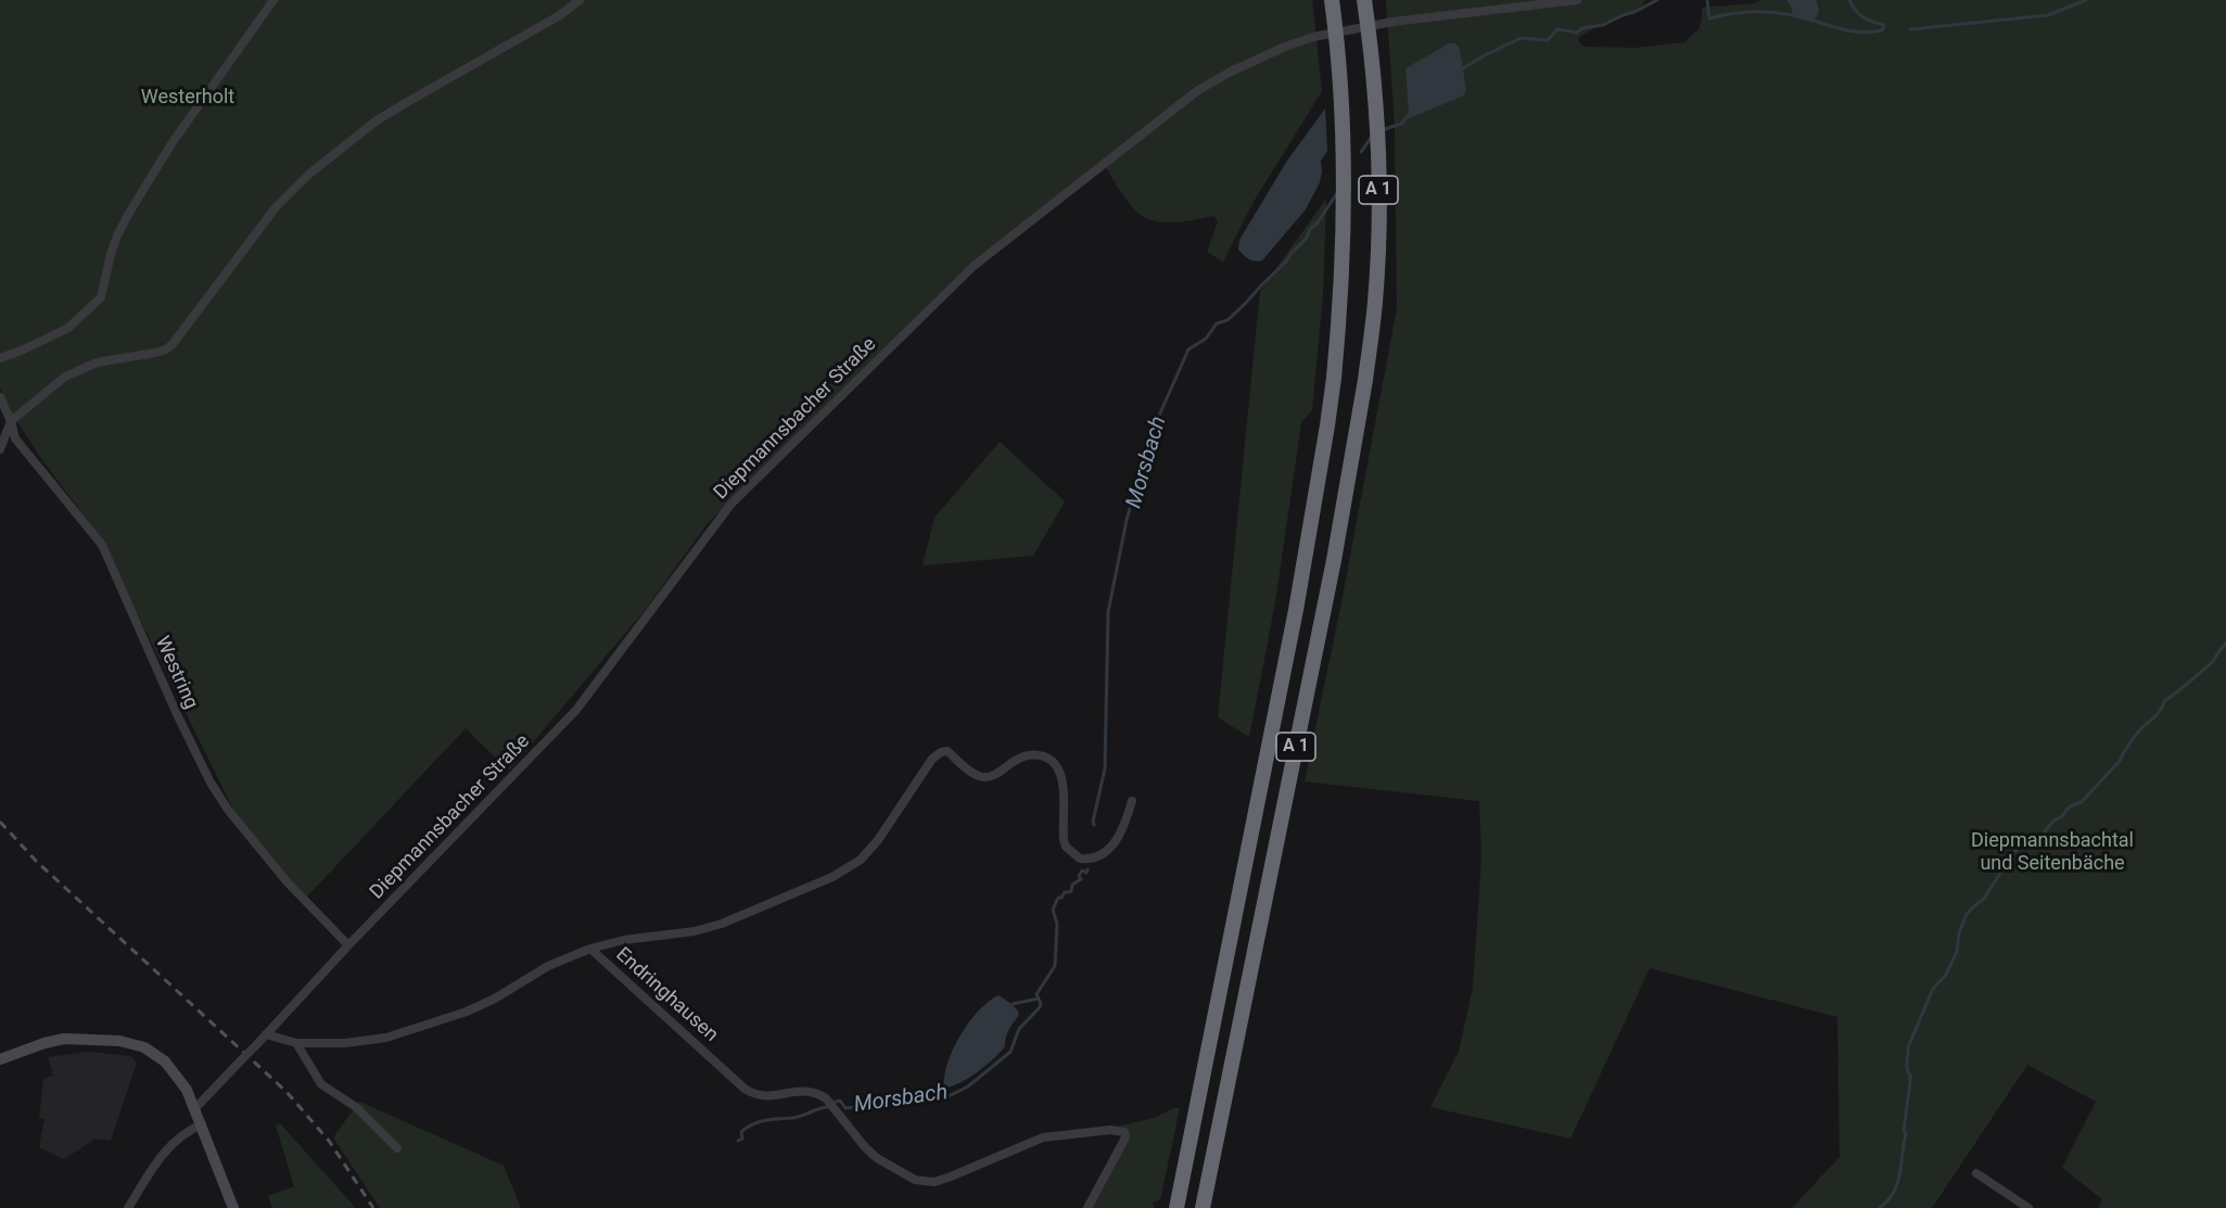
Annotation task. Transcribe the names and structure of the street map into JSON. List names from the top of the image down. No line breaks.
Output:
{"streets":{"highway":["A 1"],"street":["Diepmannsbacher Straße","Westring","Endringhausen"]},"crossings":[["Diepmannsbacher Straße","Westring"]],"water":["Morsbach"],"parks":["Westerholt","Diepmannsbachtal und Seitenbäche"]}
